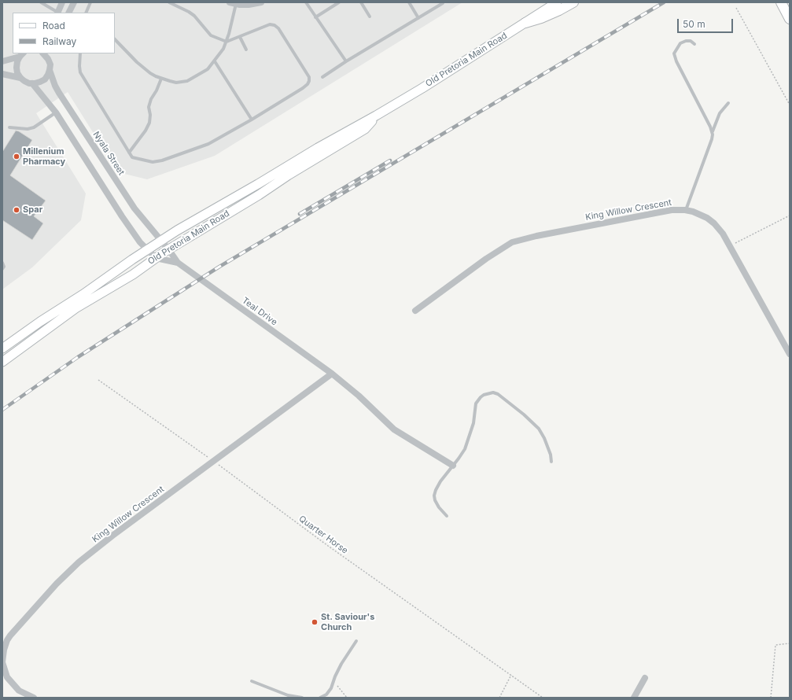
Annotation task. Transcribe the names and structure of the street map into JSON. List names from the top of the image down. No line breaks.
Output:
{"streets":{"main road":["Old Pretoria Main Road"],"street":["Nyala Street","King Willow Crescent","Teal Drive"],"path":["Quarter Horse"]},"crossings":[["Old Pretoria Main Road","Nyala Street"],["Old Pretoria Main Road","Teal Drive"],["Nyala Street","Teal Drive"],["King Willow Crescent","Teal Drive"],["King Willow Crescent","Quarter Horse"]],"places":["Millenium Pharmacy","Spar","St. Saviour's Church"],"legend":["Road","Railway"],"scale_bar":"50 m"}
